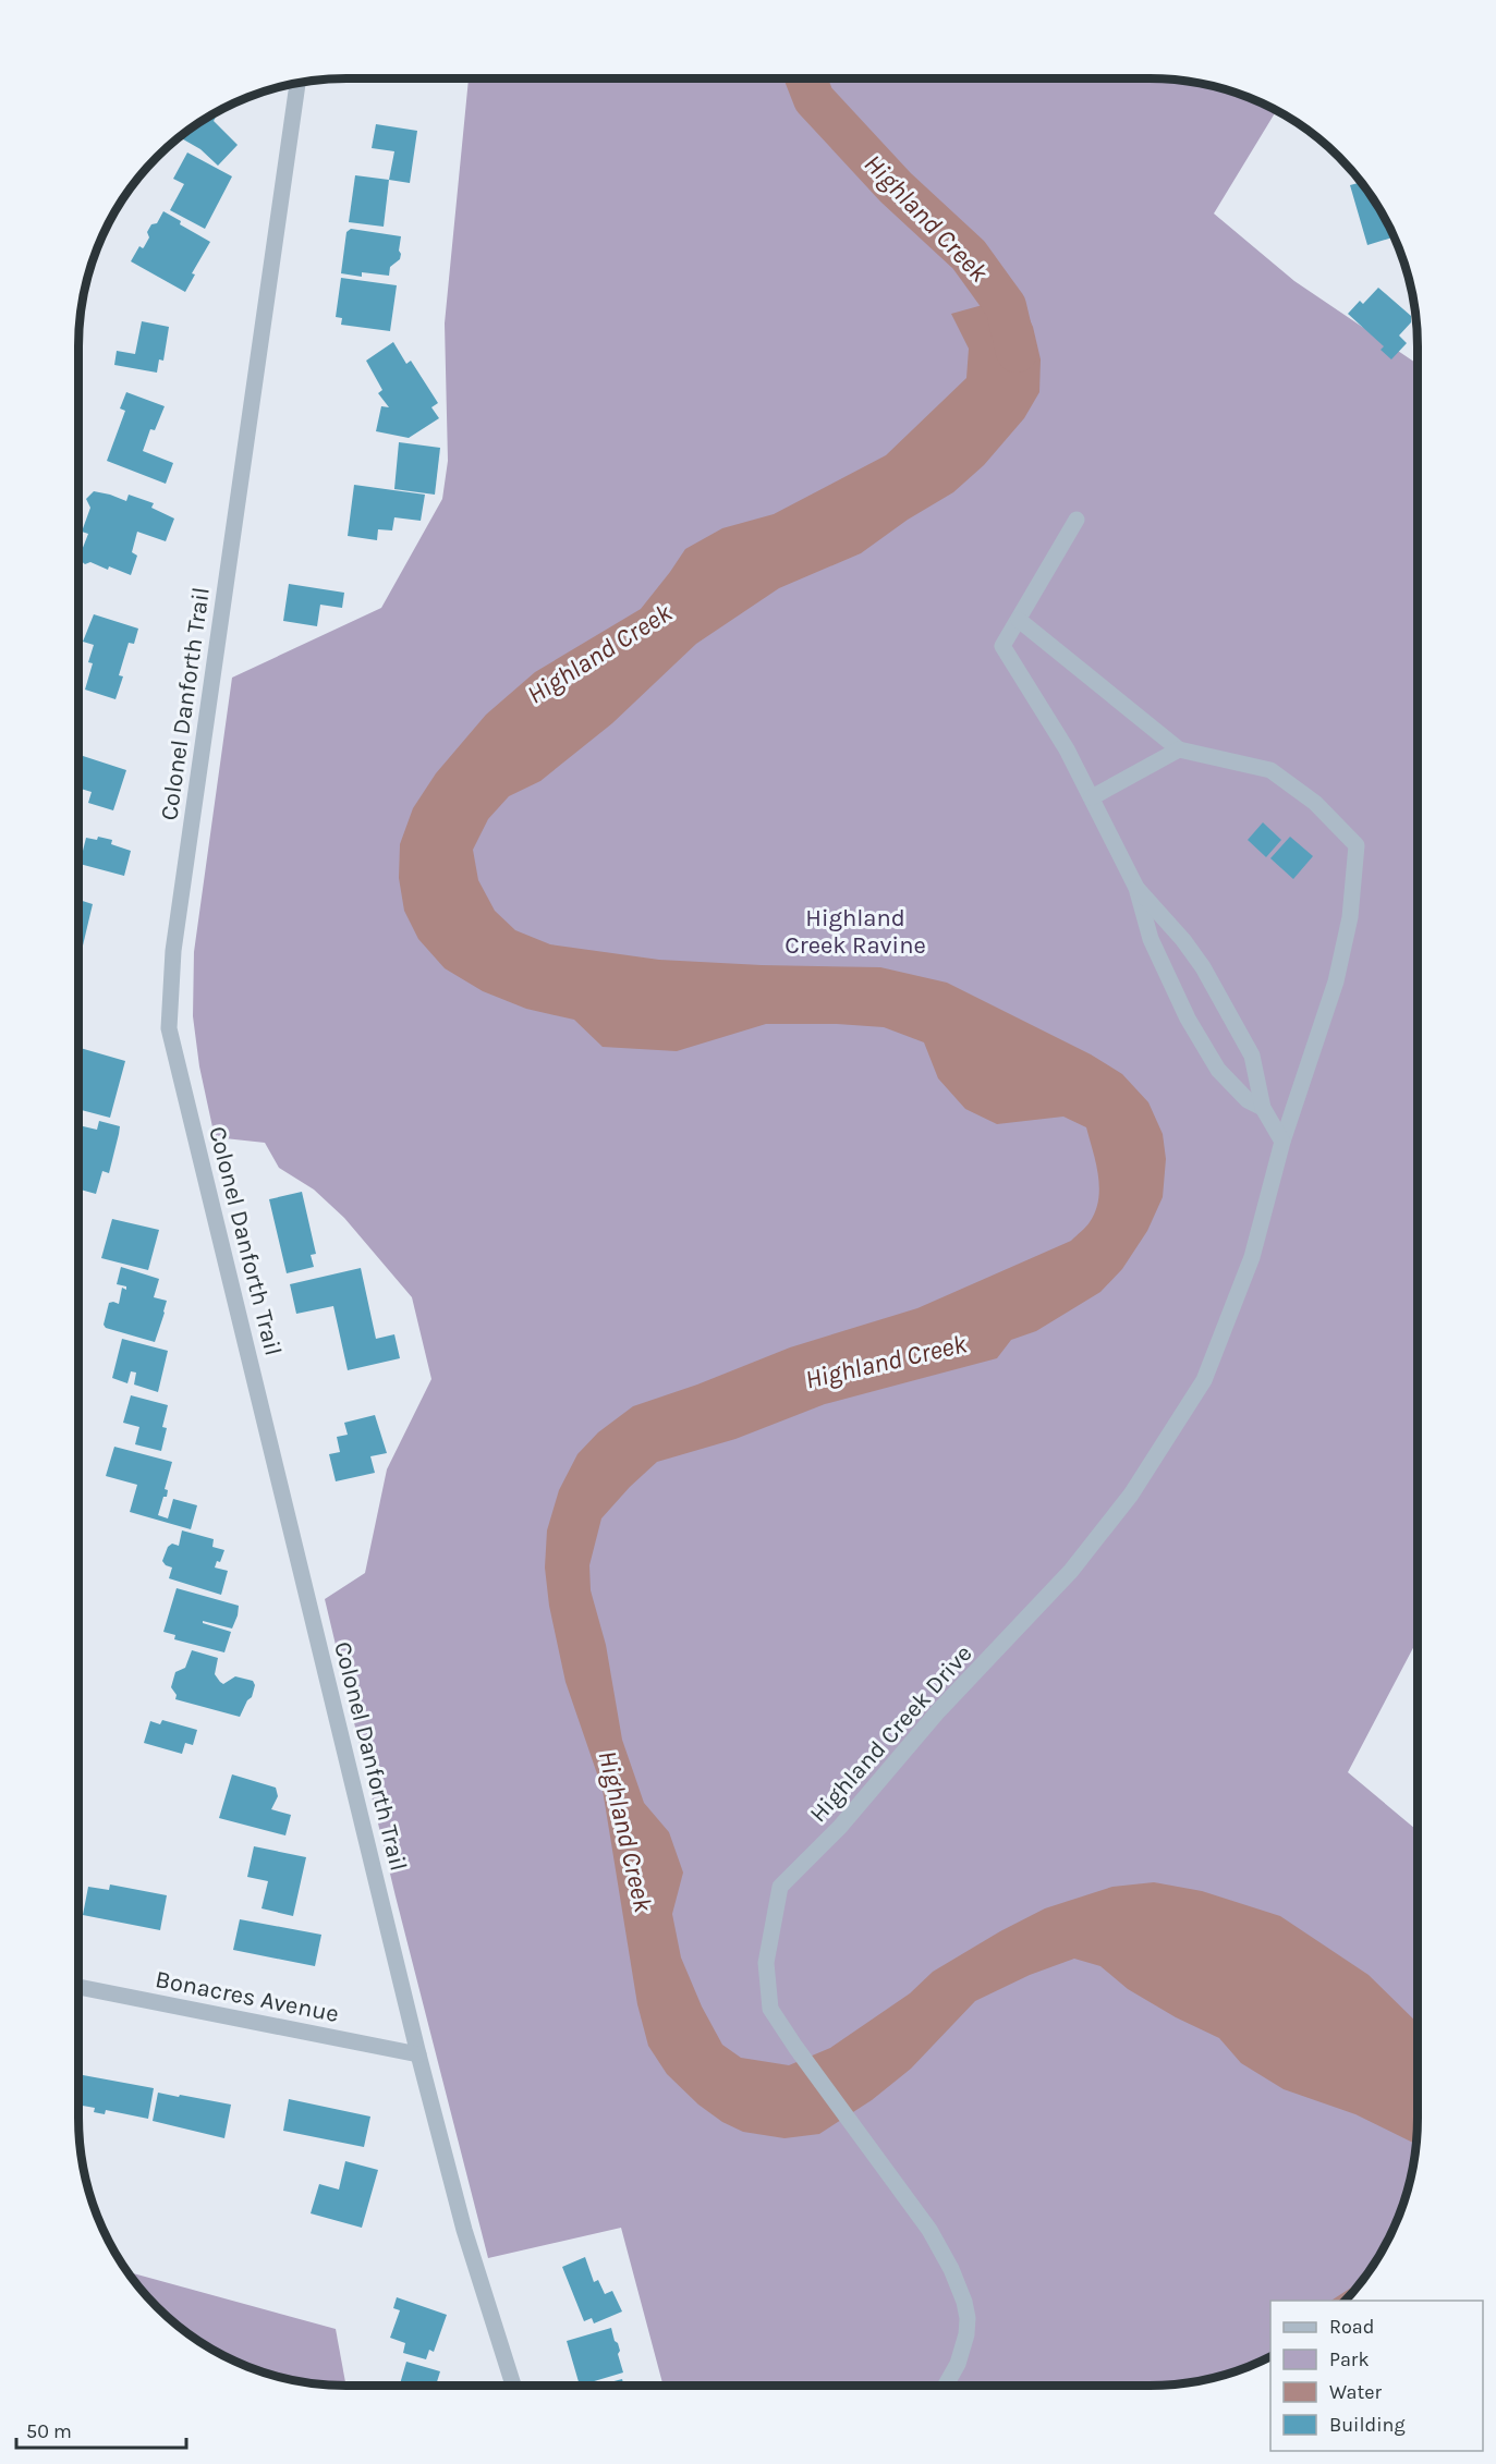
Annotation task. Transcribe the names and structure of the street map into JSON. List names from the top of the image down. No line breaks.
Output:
{"streets":{"street":["Colonel Danforth Trail","Highland Creek Drive","Bonacres Avenue"]},"crossings":[["Colonel Danforth Trail","Bonacres Avenue"]],"water":["Highland Creek"],"parks":["Highland Creek Ravine"],"legend":["Road","Park","Water","Building"],"scale_bar":"50 m"}
